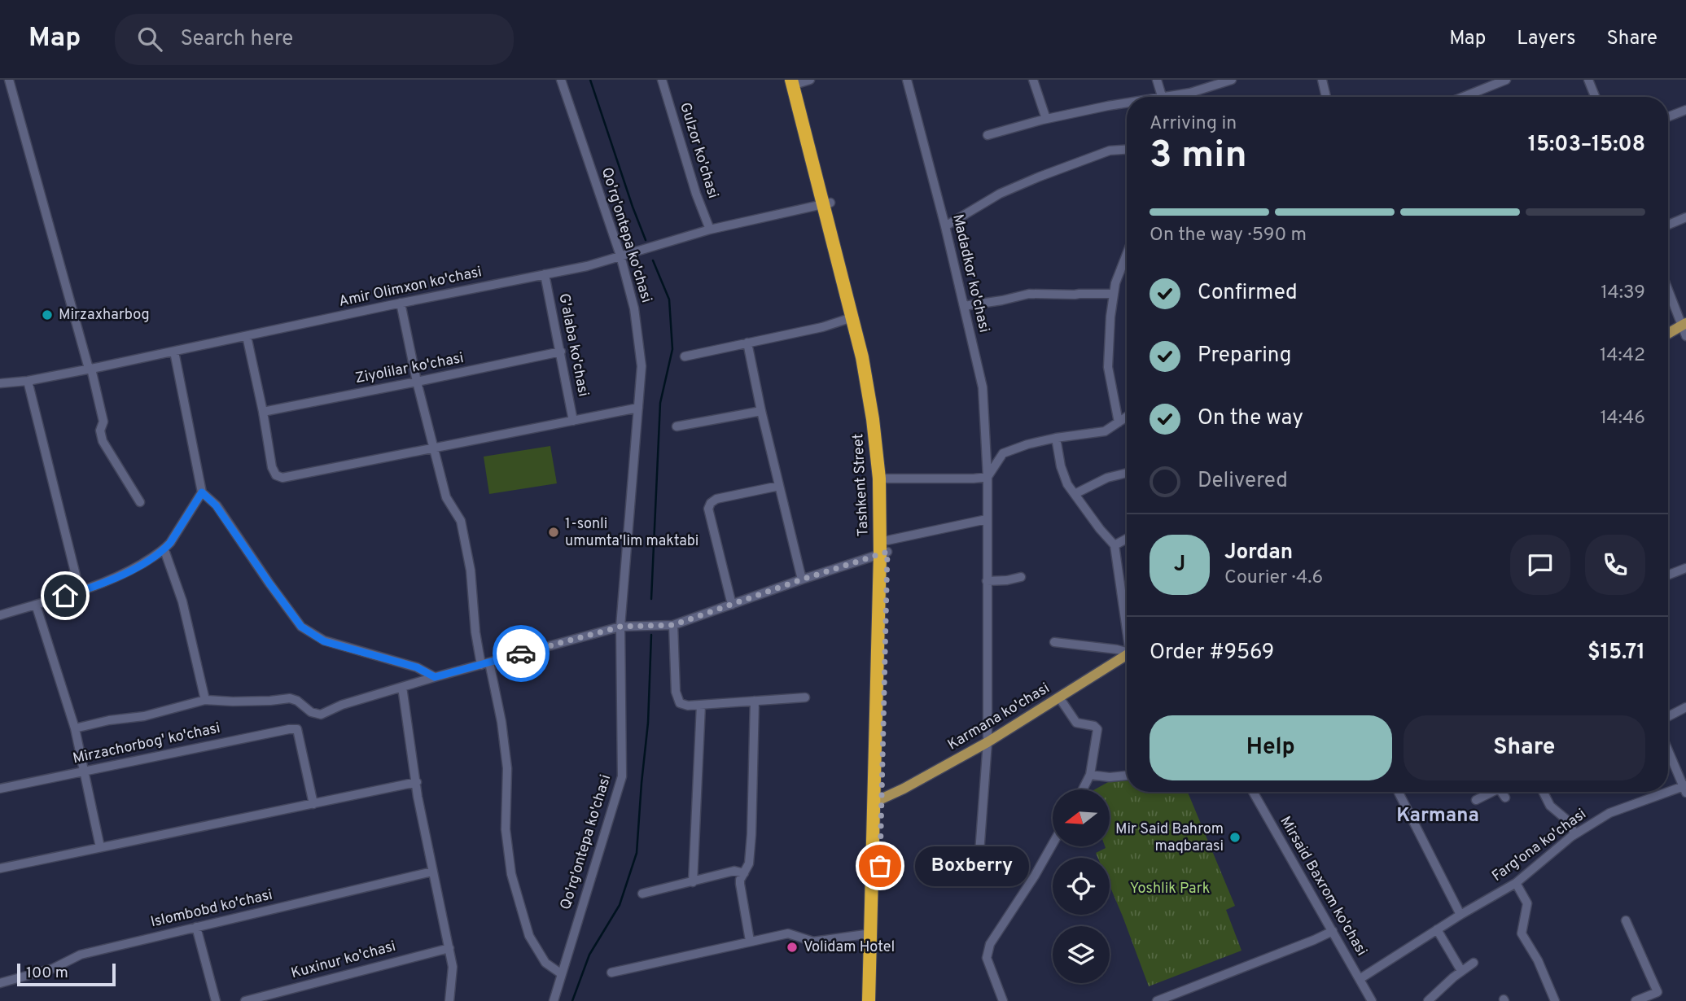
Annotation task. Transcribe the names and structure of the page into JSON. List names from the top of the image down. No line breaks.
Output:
{"streets":{"highway":["Tashkent Street"],"main road":["Karmana ko'chasi"],"street":["Gulzor ko'chasi","Qo'rg'ontepa ko'chasi","Madadkor ko'chasi","Amir Olimxon ko'chasi","G'alaba ko'chasi","Ziyolilar ko'chasi","Mirzachorbog' ko'chasi","Farg'ona ko'chasi","Mirsaid Baxrom ko'chasi","Islombobd ko'chasi","Kuxinur ko'chasi"]},"crossings":[["Gulzor ko'chasi","Amir Olimxon ko'chasi"],["Qo'rg'ontepa ko'chasi","Amir Olimxon ko'chasi"],["Qo'rg'ontepa ko'chasi","Mirzachorbog' ko'chasi"],["Madadkor ko'chasi","Karmana ko'chasi"],["Madadkor ko'chasi","Mirzachorbog' ko'chasi"],["Amir Olimxon ko'chasi","G'alaba ko'chasi"],["Amir Olimxon ko'chasi","Tashkent Street"],["G'alaba ko'chasi","Ziyolilar ko'chasi"],["Tashkent Street","Karmana ko'chasi"],["Tashkent Street","Mirzachorbog' ko'chasi"],["Farg'ona ko'chasi","Mirsaid Baxrom ko'chasi"]],"districts":["Karmana"],"parks":["Yoshlik Park"],"places":["Mirzaxharbog","1-sonli umumta'lim maktabi","Mir Said Bahrom maqbarasi","Boxberry","Volidam Hotel"],"scale_bar":"100 m","north":"left","page":{"header":"Map","search":"Search here","nav":["Map","Layers","Share"],"heading":["3 min","Arriving in","15:03–15:08"],"panel":["Jordan","Courier · 4.6","Order #9569","$15.71"],"bar":"On the way · 590 m","list":[["Confirmed","14:39"],["Preparing","14:42"],["On the way","14:46"],"Delivered"],"round":"J","buttons":["Help","Share"],"bubble":"Boxberry","scale":"100 m"}}
